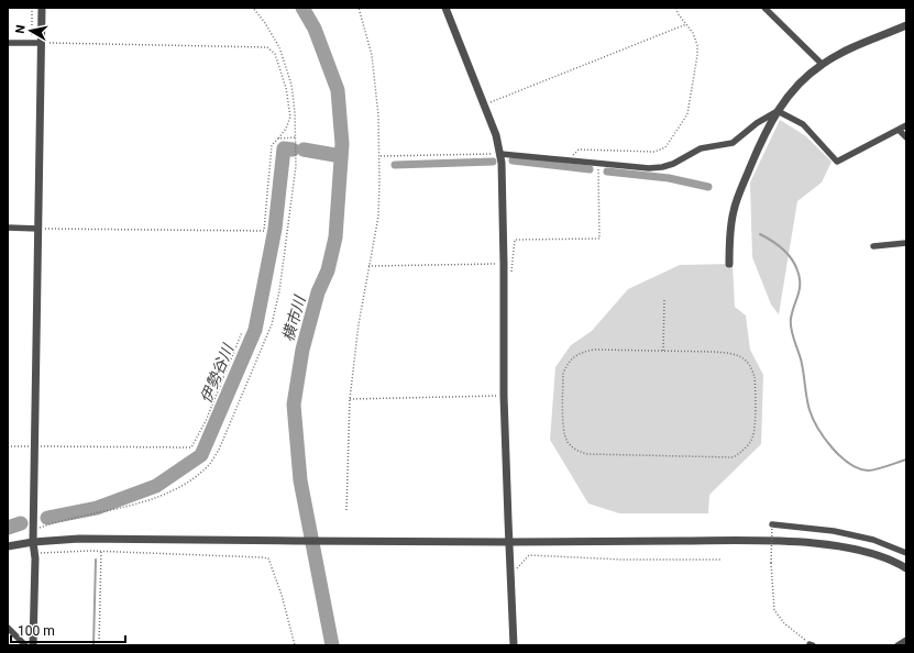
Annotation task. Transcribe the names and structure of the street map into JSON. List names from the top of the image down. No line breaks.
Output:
{"water":["横市川","伊勢谷川"],"scale_bar":"100 m","north":"left"}
